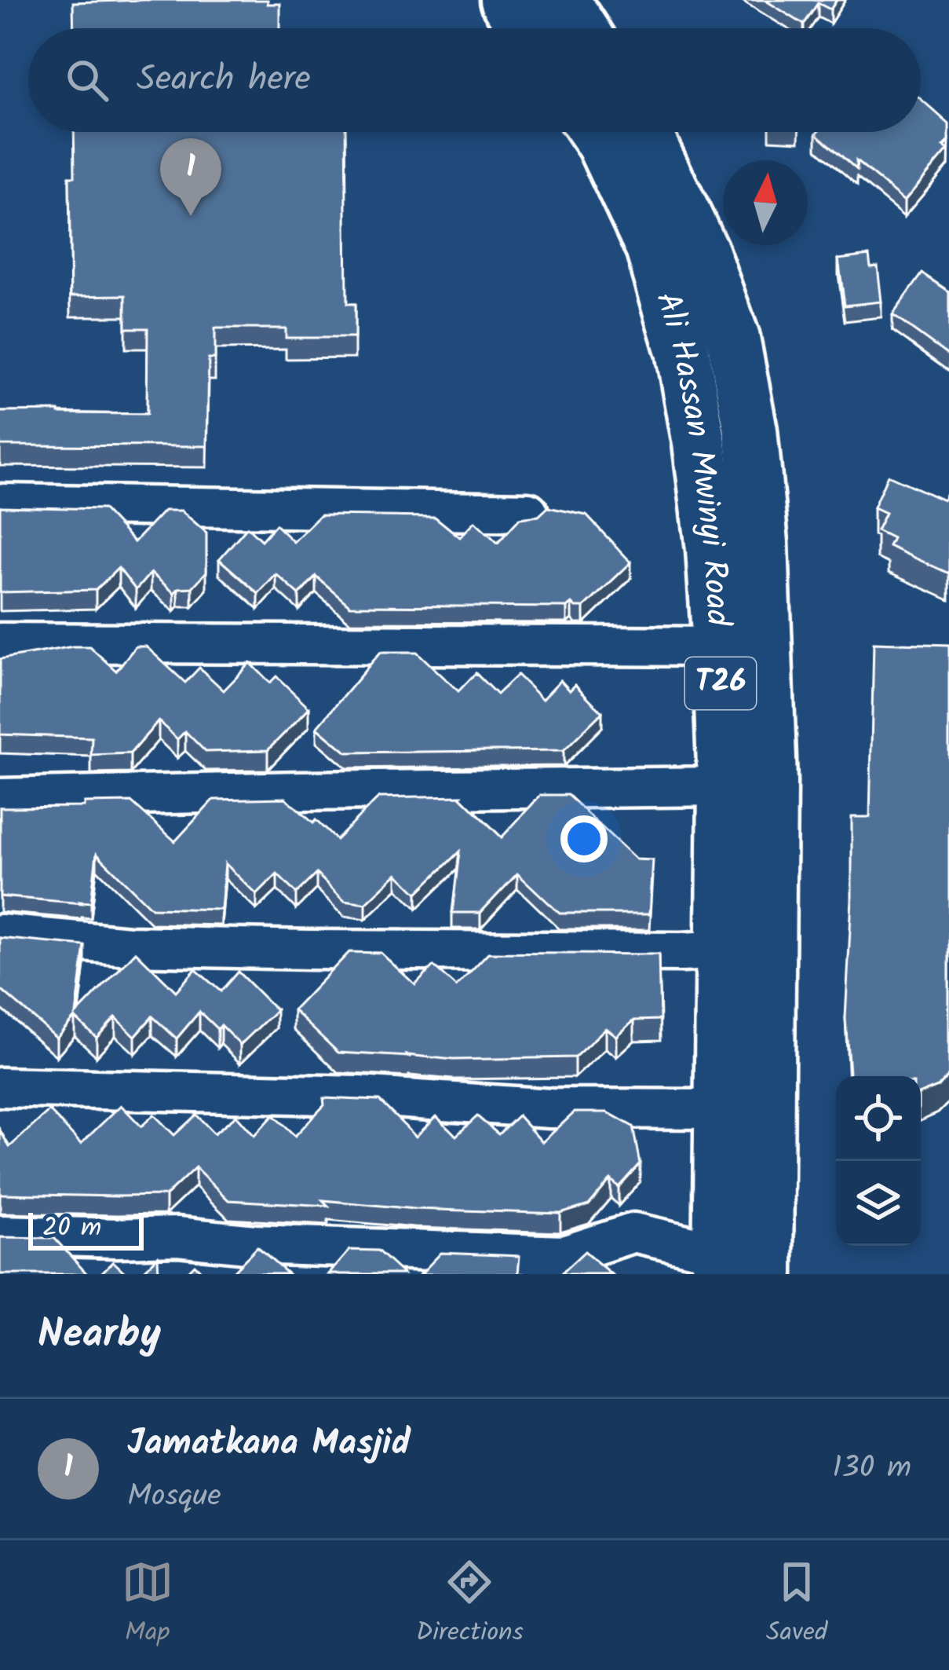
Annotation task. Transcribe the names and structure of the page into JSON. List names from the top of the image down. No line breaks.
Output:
{"streets":{"highway":["Ali Hassan Mwinyi Road","T26"]},"scale_bar":"20 m","north":"top","page":{"search":"Search here","pins":"1","scale":"20 m","heading":"Nearby","list":[{"mark":"1","name":"Jamatkana Masjid","note":"Mosque","value":"130 m"}],"nav":["Map","Directions","Saved"]}}
